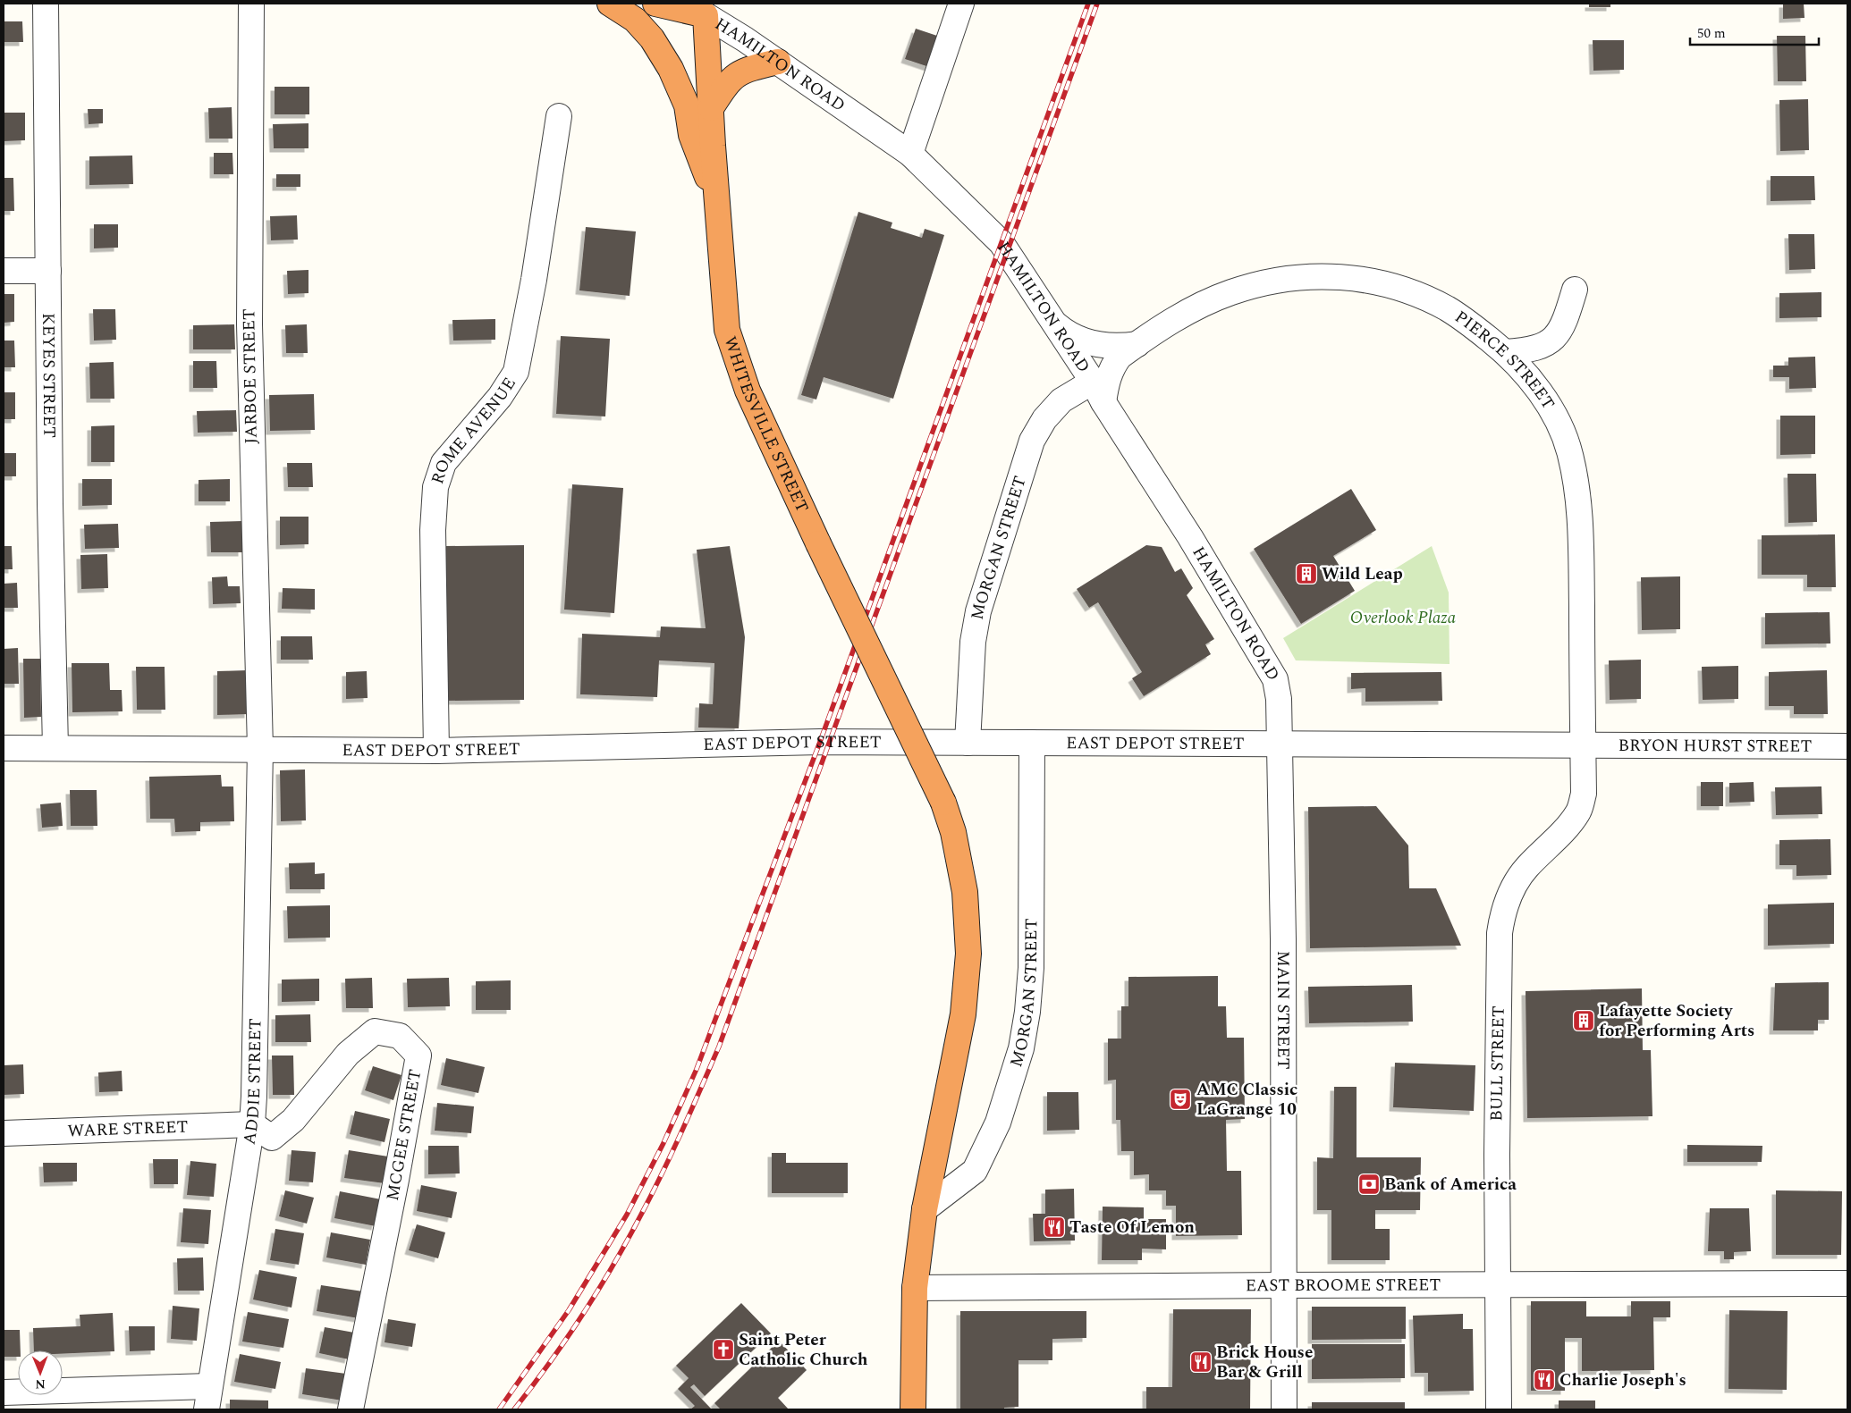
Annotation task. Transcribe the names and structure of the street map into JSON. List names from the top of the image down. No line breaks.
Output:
{"streets":{"highway":["HAMILTON ROAD","WHITESVILLE STREET"],"street":["PIERCE STREET","KEYES STREET","JARBOE STREET","ROME AVENUE","MORGAN STREET","EAST DEPOT STREET","BRYON HURST STREET","MAIN STREET","BULL STREET","ADDIE STREET","WARE STREET","MCGEE STREET","EAST BROOME STREET"]},"crossings":[["HAMILTON ROAD","PIERCE STREET"],["HAMILTON ROAD","WHITESVILLE STREET"],["HAMILTON ROAD","MORGAN STREET"],["HAMILTON ROAD","EAST DEPOT STREET"],["HAMILTON ROAD","MAIN STREET"],["PIERCE STREET","MORGAN STREET"],["PIERCE STREET","EAST DEPOT STREET"],["PIERCE STREET","BRYON HURST STREET"],["PIERCE STREET","BULL STREET"],["KEYES STREET","EAST DEPOT STREET"],["JARBOE STREET","EAST DEPOT STREET"],["JARBOE STREET","ADDIE STREET"],["WHITESVILLE STREET","MORGAN STREET"],["ROME AVENUE","EAST DEPOT STREET"],["MORGAN STREET","EAST DEPOT STREET"],["EAST DEPOT STREET","BRYON HURST STREET"],["EAST DEPOT STREET","MAIN STREET"],["EAST DEPOT STREET","BULL STREET"],["EAST DEPOT STREET","ADDIE STREET"],["BRYON HURST STREET","BULL STREET"],["MAIN STREET","EAST BROOME STREET"],["BULL STREET","EAST BROOME STREET"],["ADDIE STREET","WARE STREET"],["ADDIE STREET","MCGEE STREET"],["WARE STREET","MCGEE STREET"]],"parks":["Overlook Plaza"],"places":{"building":["Wild Leap","Lafayette Society for Performing Arts"],"theatre":["AMC Classic LaGrange 10"],"bank":["Bank of America"],"restaurant":["Taste Of Lemon","Brick House Bar & Grill","Charlie Joseph's"],"church":["Saint Peter Catholic Church"]},"scale_bar":"50 m","north":"bottom"}
